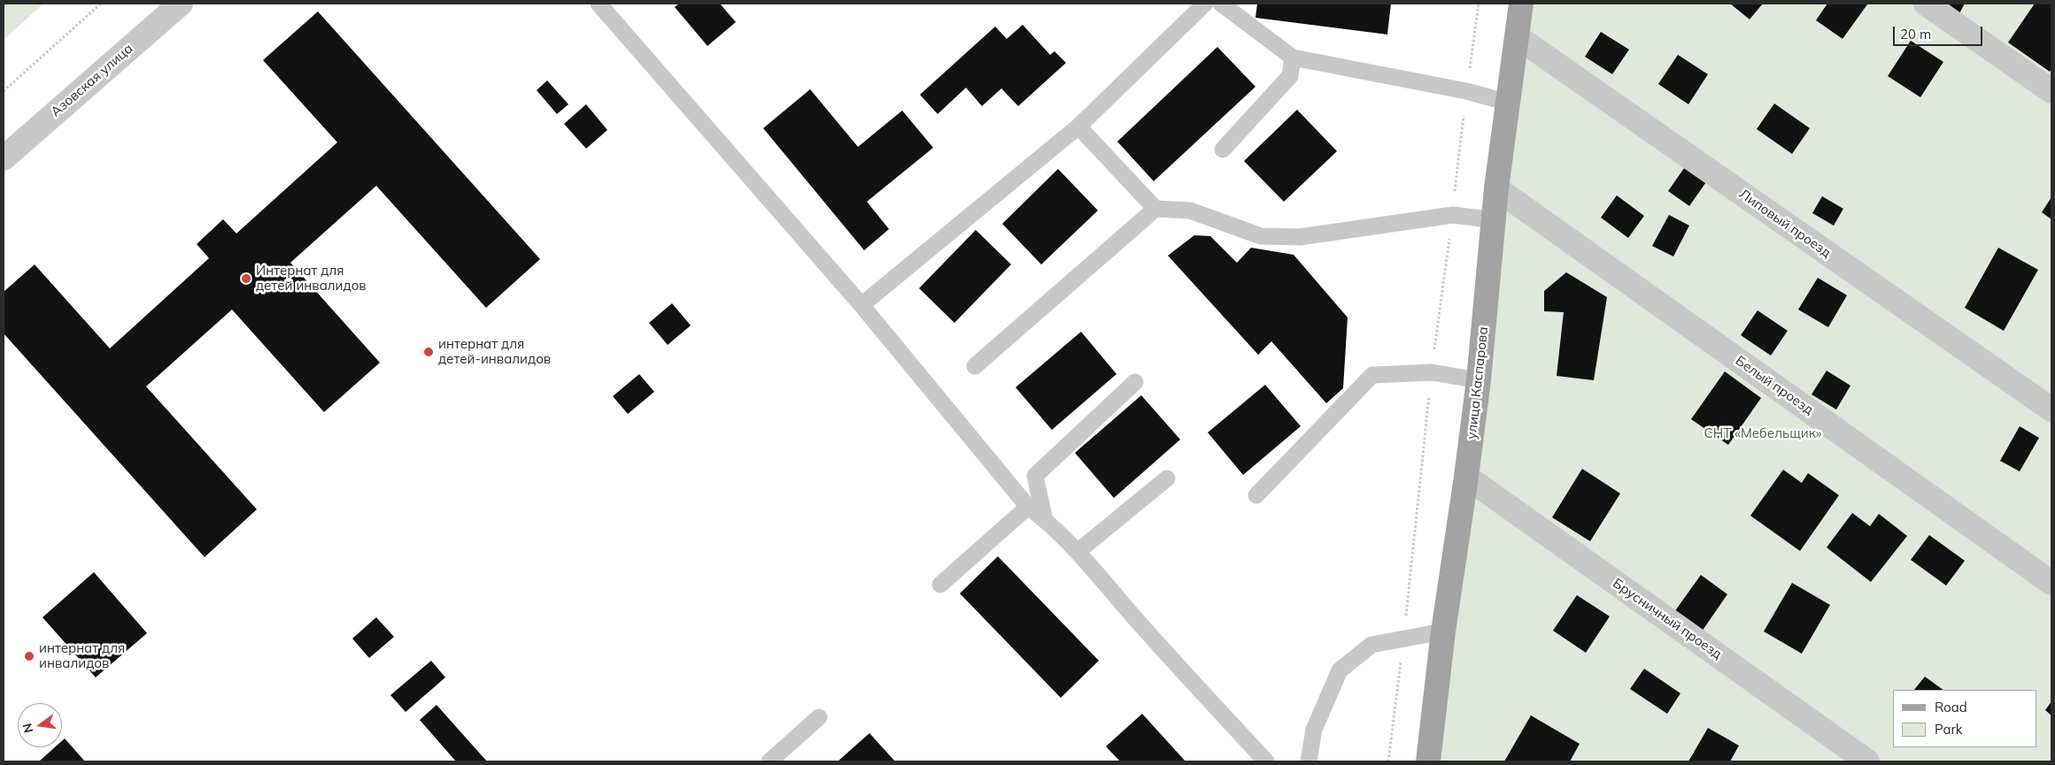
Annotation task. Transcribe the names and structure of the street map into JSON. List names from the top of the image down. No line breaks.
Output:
{"streets":{"main road":["улица Каспарова"],"street":["Азовская улица","Липовый проезд","Белый проезд","Брусничный проезд"]},"crossings":[["Липовый проезд","улица Каспарова"],["улица Каспарова","Белый проезд"],["улица Каспарова","Брусничный проезд"]],"parks":["СНТ «Мебельщик»"],"places":["Интернат для детей инвалидов","интернат для детей-инвалидов","интернат для инвалидов"],"legend":["Road","Park"],"scale_bar":"20 m","north":"left"}
